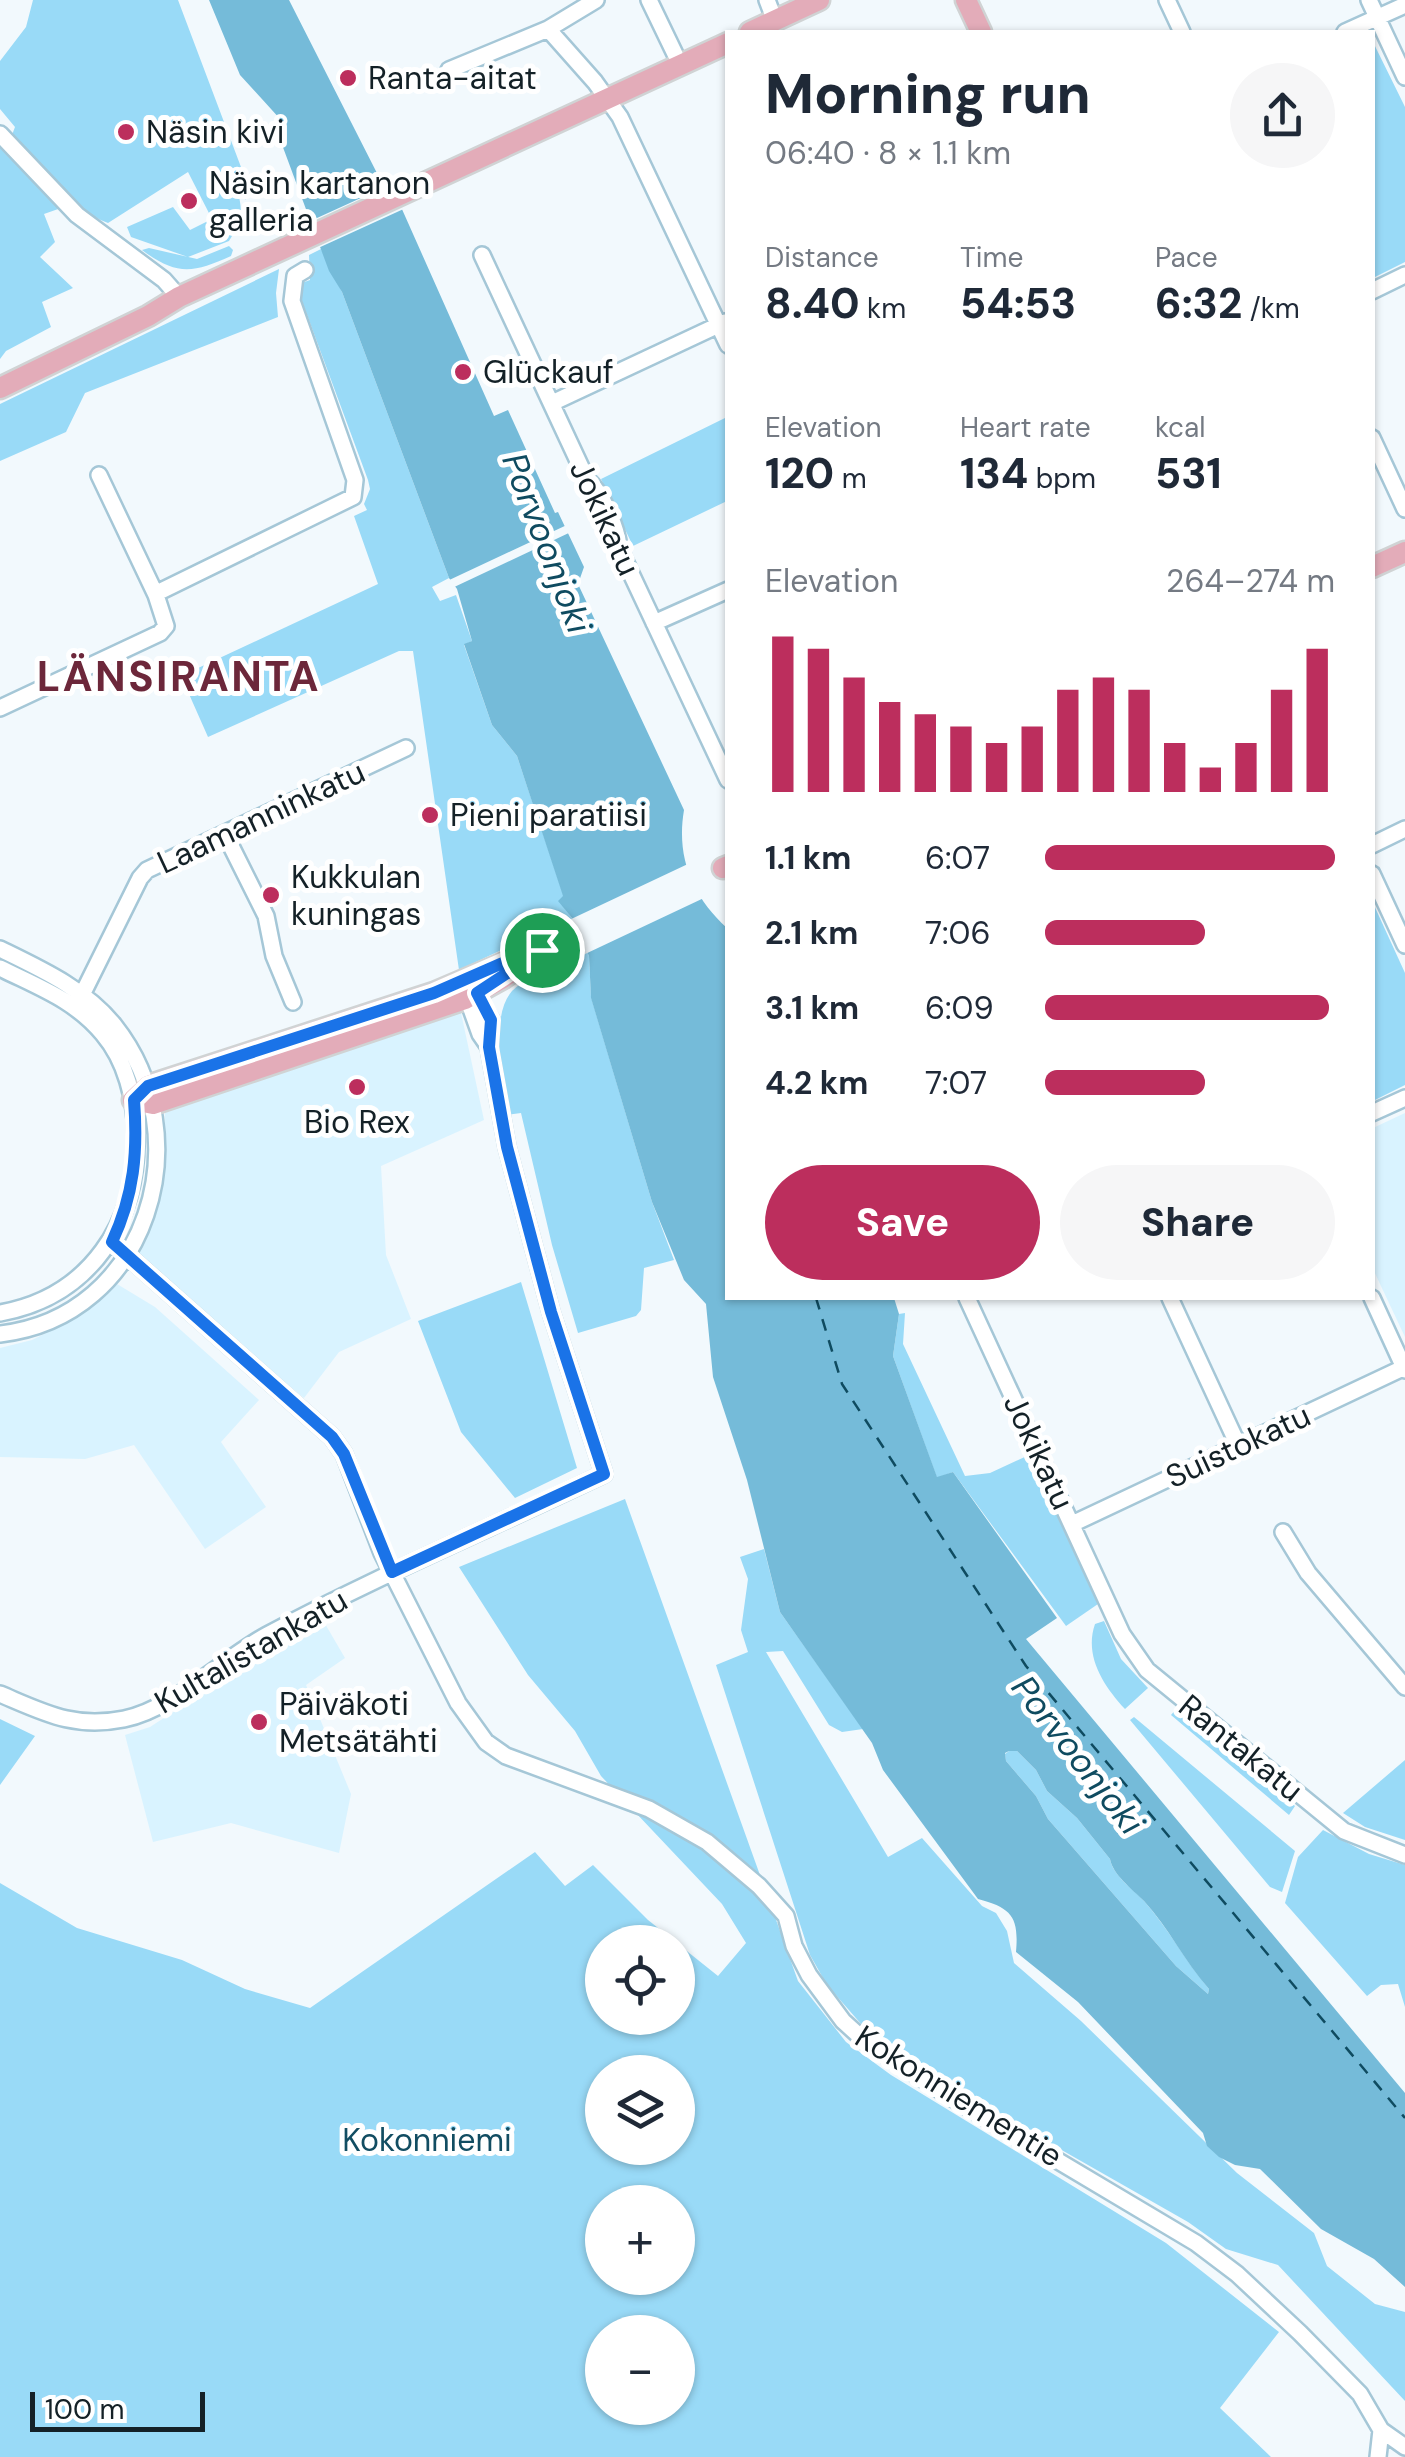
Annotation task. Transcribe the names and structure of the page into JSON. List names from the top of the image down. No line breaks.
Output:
{"streets":{"street":["Jokikatu","Laamanninkatu","Suistokatu","Kultalistankatu","Rantakatu","Kokonniementie"]},"crossings":[["Jokikatu","Suistokatu"],["Jokikatu","Rantakatu"],["Kultalistankatu","Kokonniementie"]],"districts":["LÄNSIRANTA"],"water":["Porvoonjoki"],"parks":["Kokonniemi"],"places":["Ranta-aitat","Näsin kivi","Näsin kartanon galleria","Glückauf","Pieni paratiisi","Kukkulan kuningas","Bio Rex","Päiväkoti Metsätähti"],"scale_bar":"100 m","page":{"heading":["Morning run","06:40 · 8 × 1.1 km"],"stats":[["Distance","8.40 km"],["Time","54:53"],["Pace","6:32 /km"],["Elevation","120 m"],["Heart rate","134 bpm"],["kcal","531"]],"chart":["Elevation","264–274 m"],"list":[{"name":"1.1 km","note":"6:07"},{"name":"2.1 km","note":"7:06"},{"name":"3.1 km","note":"6:09"},{"name":"4.2 km","note":"7:07"}],"buttons":["Save","Share"],"map_buttons":["+","−"],"scale":"100 m"}}
